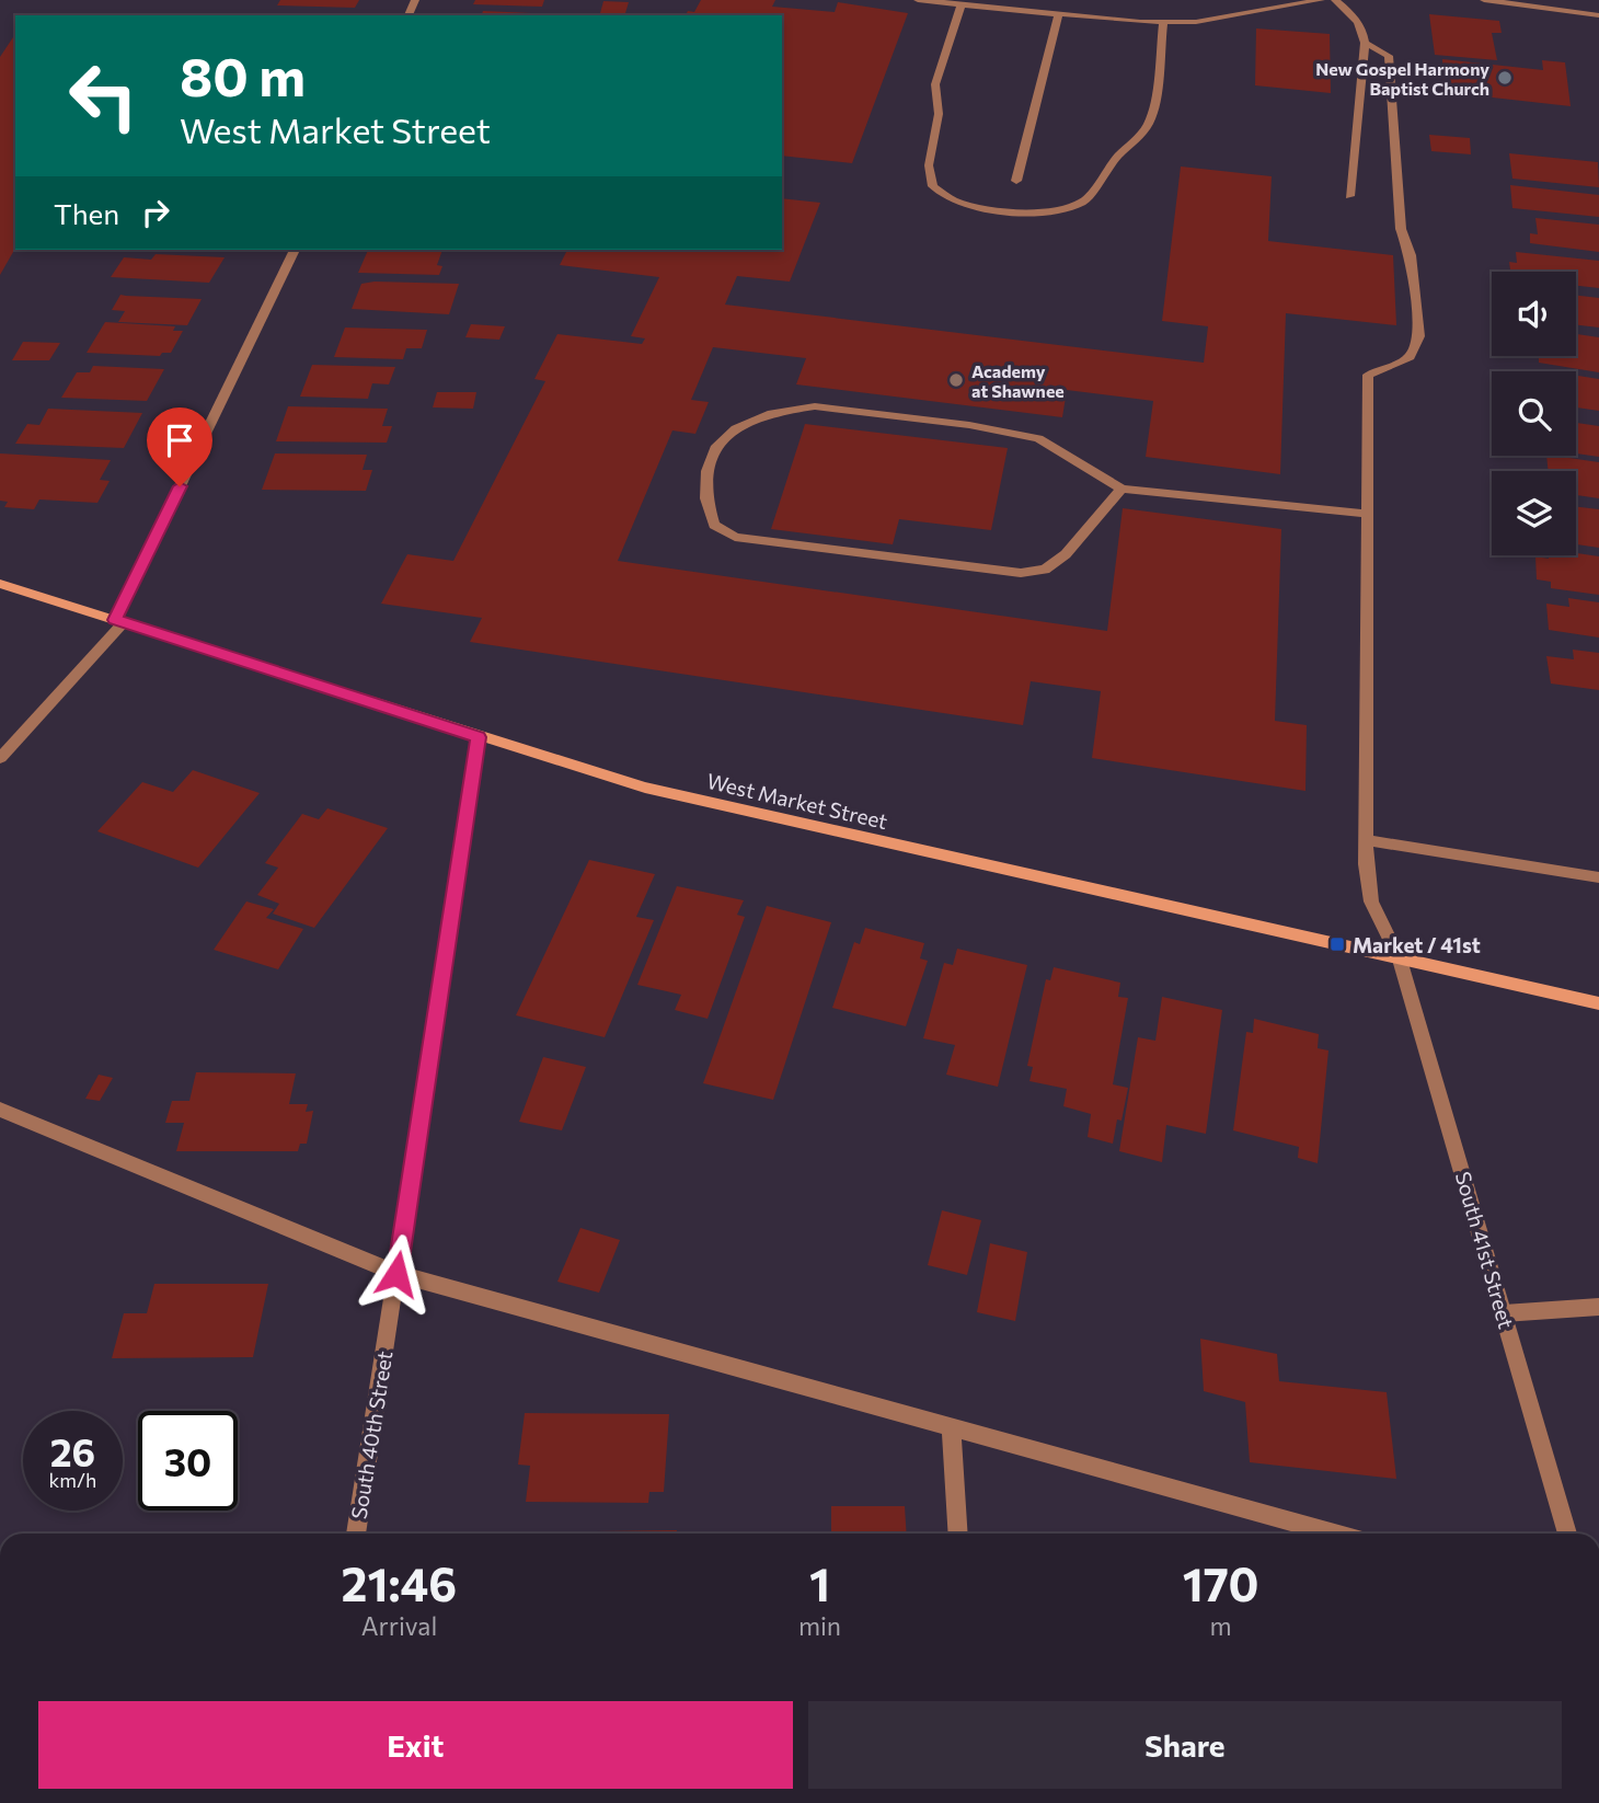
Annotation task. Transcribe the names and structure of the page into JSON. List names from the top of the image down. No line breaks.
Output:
{"streets":{"street":["West Market Street","South 41st Street","South 40th Street"]},"crossings":[["West Market Street","South 41st Street"],["West Market Street","South 40th Street"]],"places":{"other":["New Gospel Harmony Baptist Church","Academy at Shawnee"],"transit":["Market / 41st"]},"page":{"turn":["80 m","West Market Street"],"then":"Then","speed":"26 km/h","limit":"30","eta":["21:46","Arrival","1","min","170","m"],"buttons":["Exit","Share"]}}
